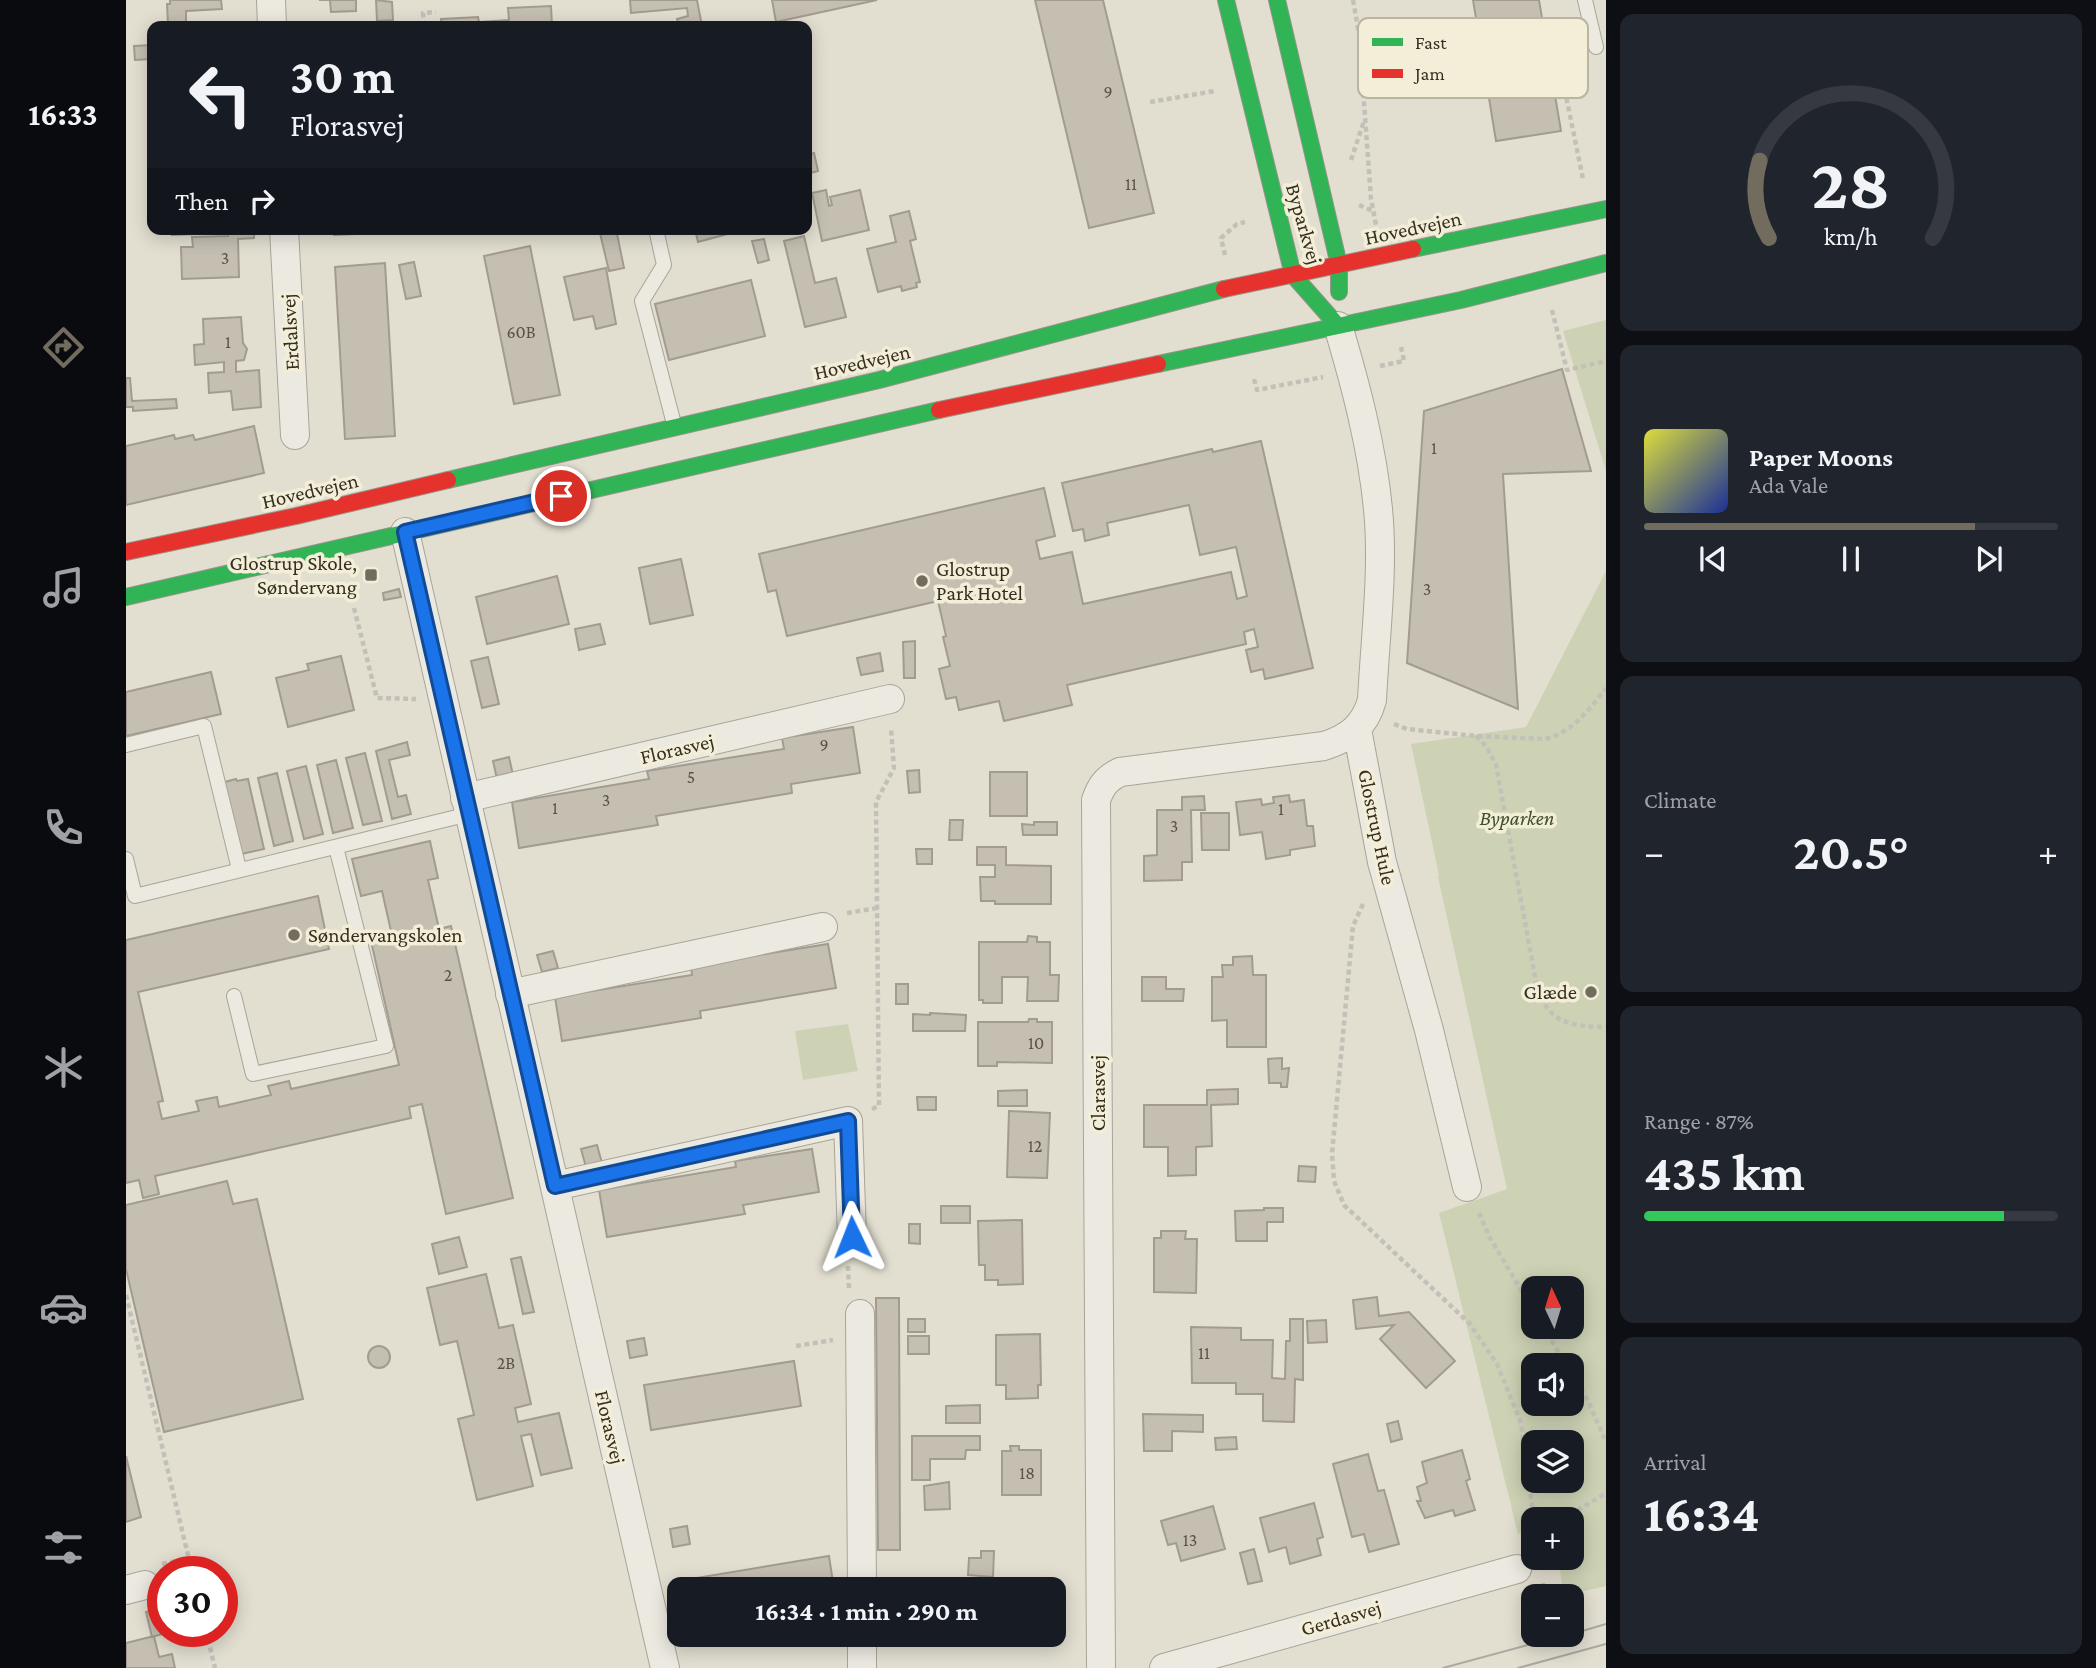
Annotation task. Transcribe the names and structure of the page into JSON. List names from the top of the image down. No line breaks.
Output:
{"streets":{"main road":["Byparkvej","Hovedvejen"],"street":["Erdalsvej","Florasvej","Glostrup Hule","Clarasvej","Gerdasvej"]},"crossings":[["Byparkvej","Hovedvejen"],["Byparkvej","Glostrup Hule"],["Glostrup Hule","Clarasvej"]],"parks":["Byparken"],"places":{"transit":["Glostrup Skole, Søndervang"],"other":["Glostrup Park Hotel","Søndervangskolen","Glæde"]},"house_numbers":["9","11","3","60B","1","1","3","9","5","3","1","1","3","2","10","12","11","2B","18","13"],"legend":["Fast","Jam"],"north":"top","page":{"tabs":"16:33","turn":["30 m","Florasvej"],"then":"Then","song":["Paper Moons","Ada Vale"],"tile":["Climate",["Range · 87%","435 km"],["Arrival","16:34"]],"heat":["−","20.5°","+"],"map_buttons":["+","−"],"limit":"30","trip":"16:34 · 1 min · 290 m","gauge":["28","km/h"]}}
